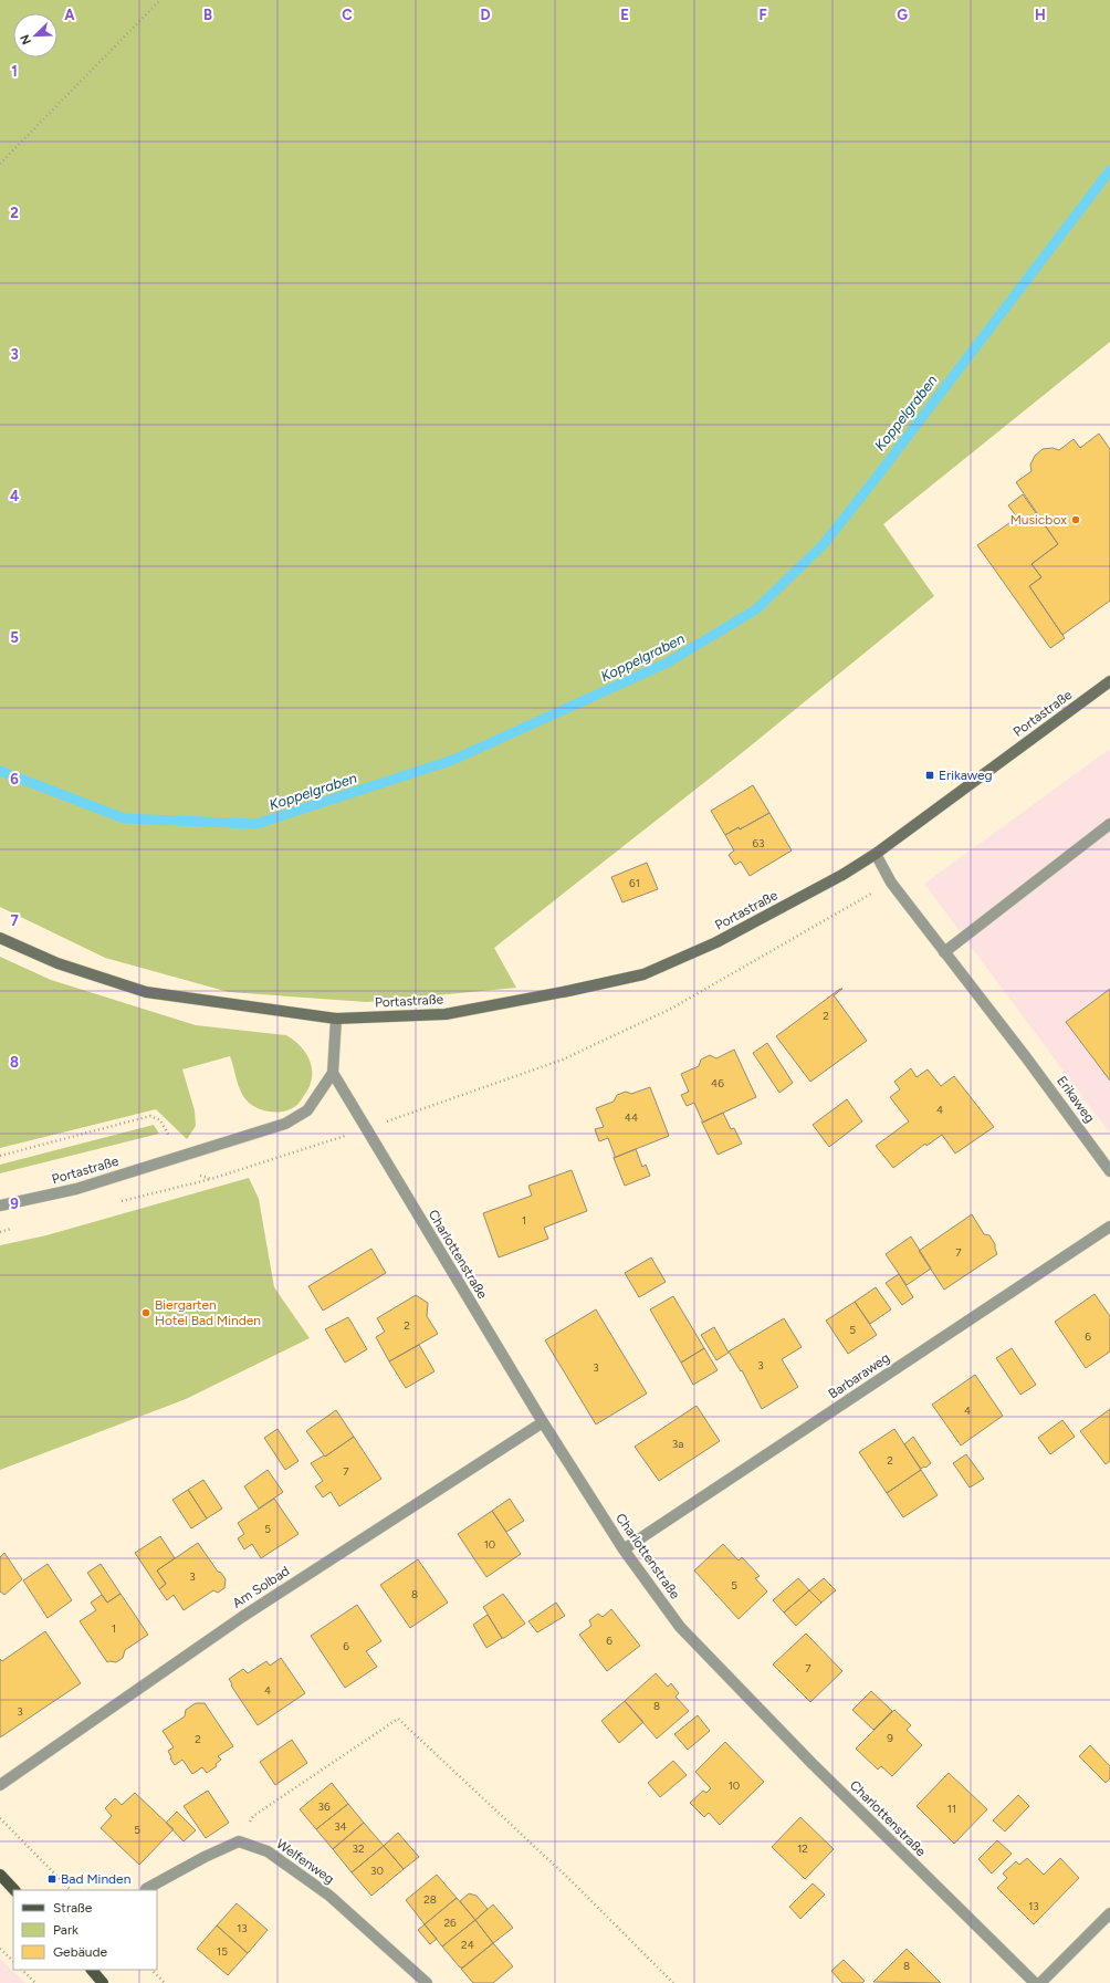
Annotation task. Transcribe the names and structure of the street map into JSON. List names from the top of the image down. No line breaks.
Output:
{"streets":{"main road":["Portastraße"],"street":["Erikaweg","Charlottenstraße","Barbaraweg","Am Solbad","Welfenweg"]},"crossings":[["Portastraße","Erikaweg"],["Portastraße","Charlottenstraße"],["Charlottenstraße","Barbaraweg"],["Charlottenstraße","Am Solbad"]],"water":["Koppelgraben"],"places":{"other":["Musicbox","Biergarten Hotel Bad Minden"],"transit":["Erikaweg","Bad Minden"]},"house_numbers":["63","61","2","46","4","44","1","7","2","5","6","3","3","4","3a","2","7","5","10","3","5","8","1","6","6","7","4","8","3","9","2","10","36","11","34","5","32","12","30","28","13","26","13","24","15","8"],"legend":["Straße","Park","Gebäude"],"north":"bottom left","grid":{"columns":["A","B","C","D","E","F","G","H"],"rows":["1","2","3","4","5","6","7","8","9"]}}
